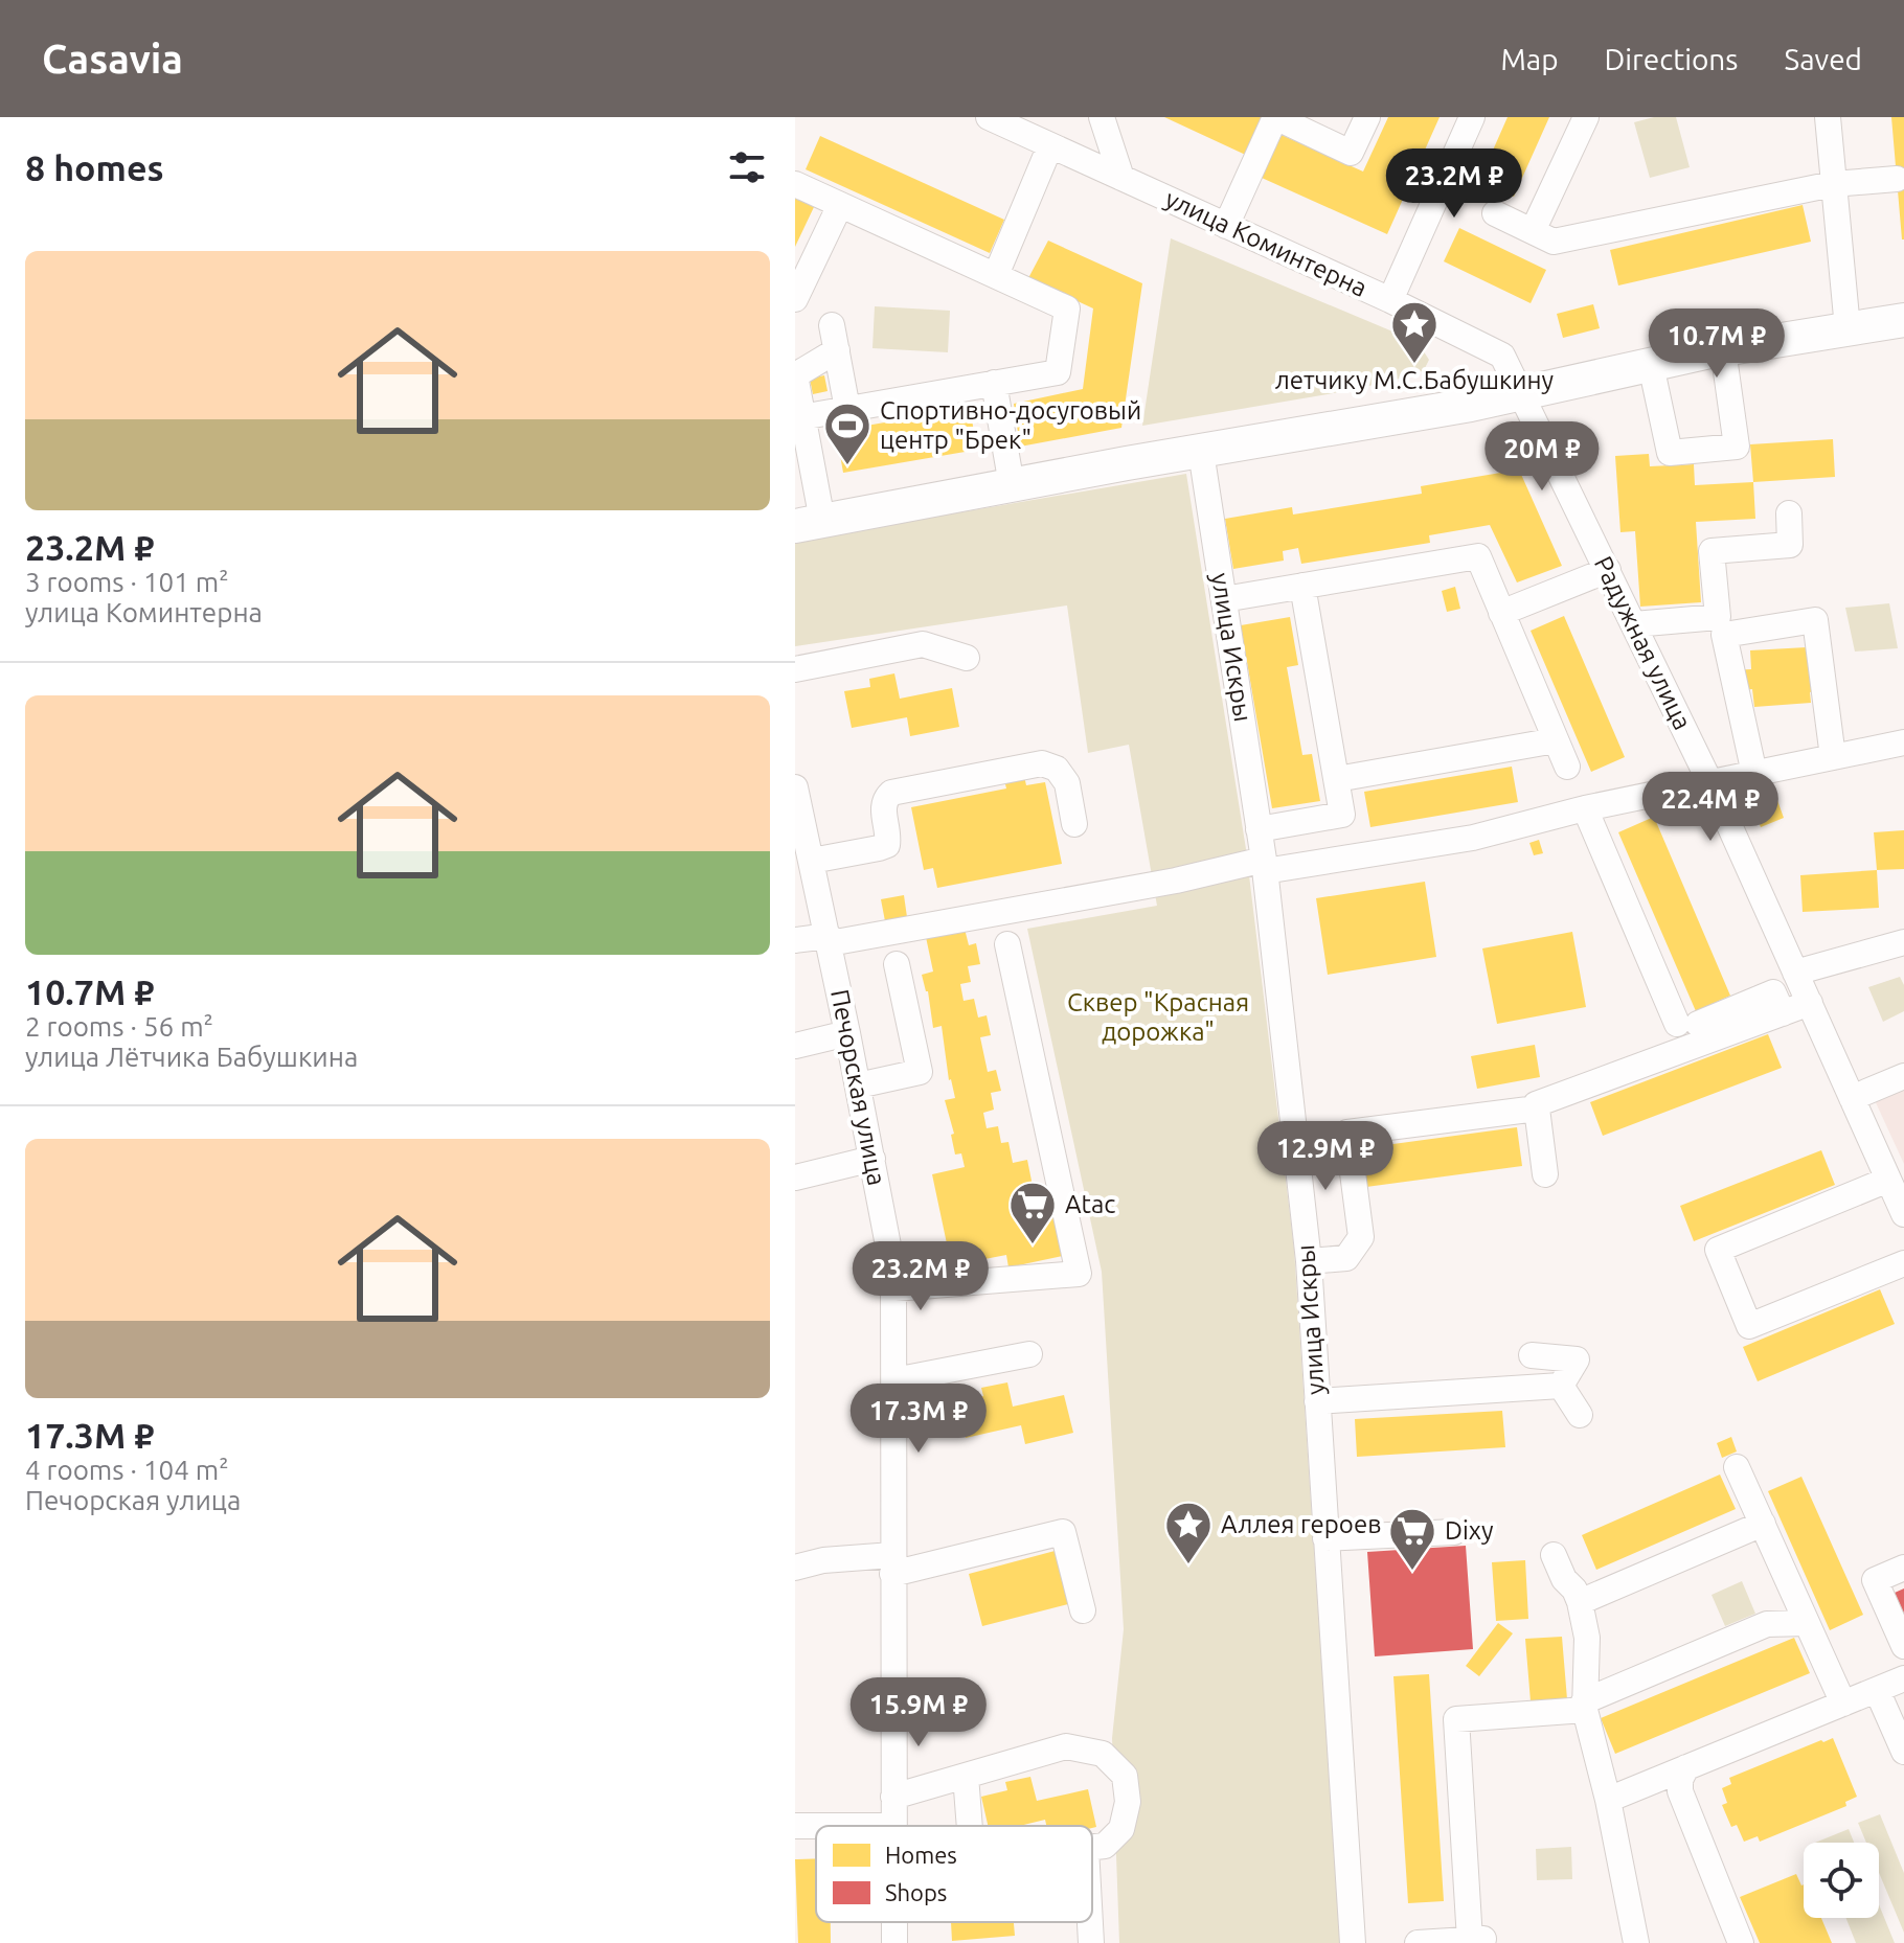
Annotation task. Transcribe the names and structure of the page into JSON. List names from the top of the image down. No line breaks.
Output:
{"streets":{"street":["улица Коминтерна","Радужная улица","улица Искры","Печорская улица"]},"crossings":[["улица Коминтерна","Радужная улица"]],"parks":["Сквер \"Красная дорожка\""],"places":{"place":["летчику М.С.Бабушкину","Аллея героев"],"sports":["Спортивно-досуговый центр \"Брек\""],"supermarket":["Atac","Dixy"]},"legend":["Homes","Shops"],"page":{"header":"Casavia","nav":["Map","Directions","Saved"],"heading":"8 homes","price":["23.2M ₽","10.7M ₽","20M ₽","22.4M ₽","12.9M ₽","23.2M ₽","17.3M ₽","15.9M ₽"],"list":[{"name":"23.2M ₽","note":"3 rooms · 101 m² · улица Коминтерна"},{"name":"10.7M ₽","note":"2 rooms · 56 m² · улица Лётчика Бабушкина"},{"name":"17.3M ₽","note":"4 rooms · 104 m² · Печорская улица"}]}}
